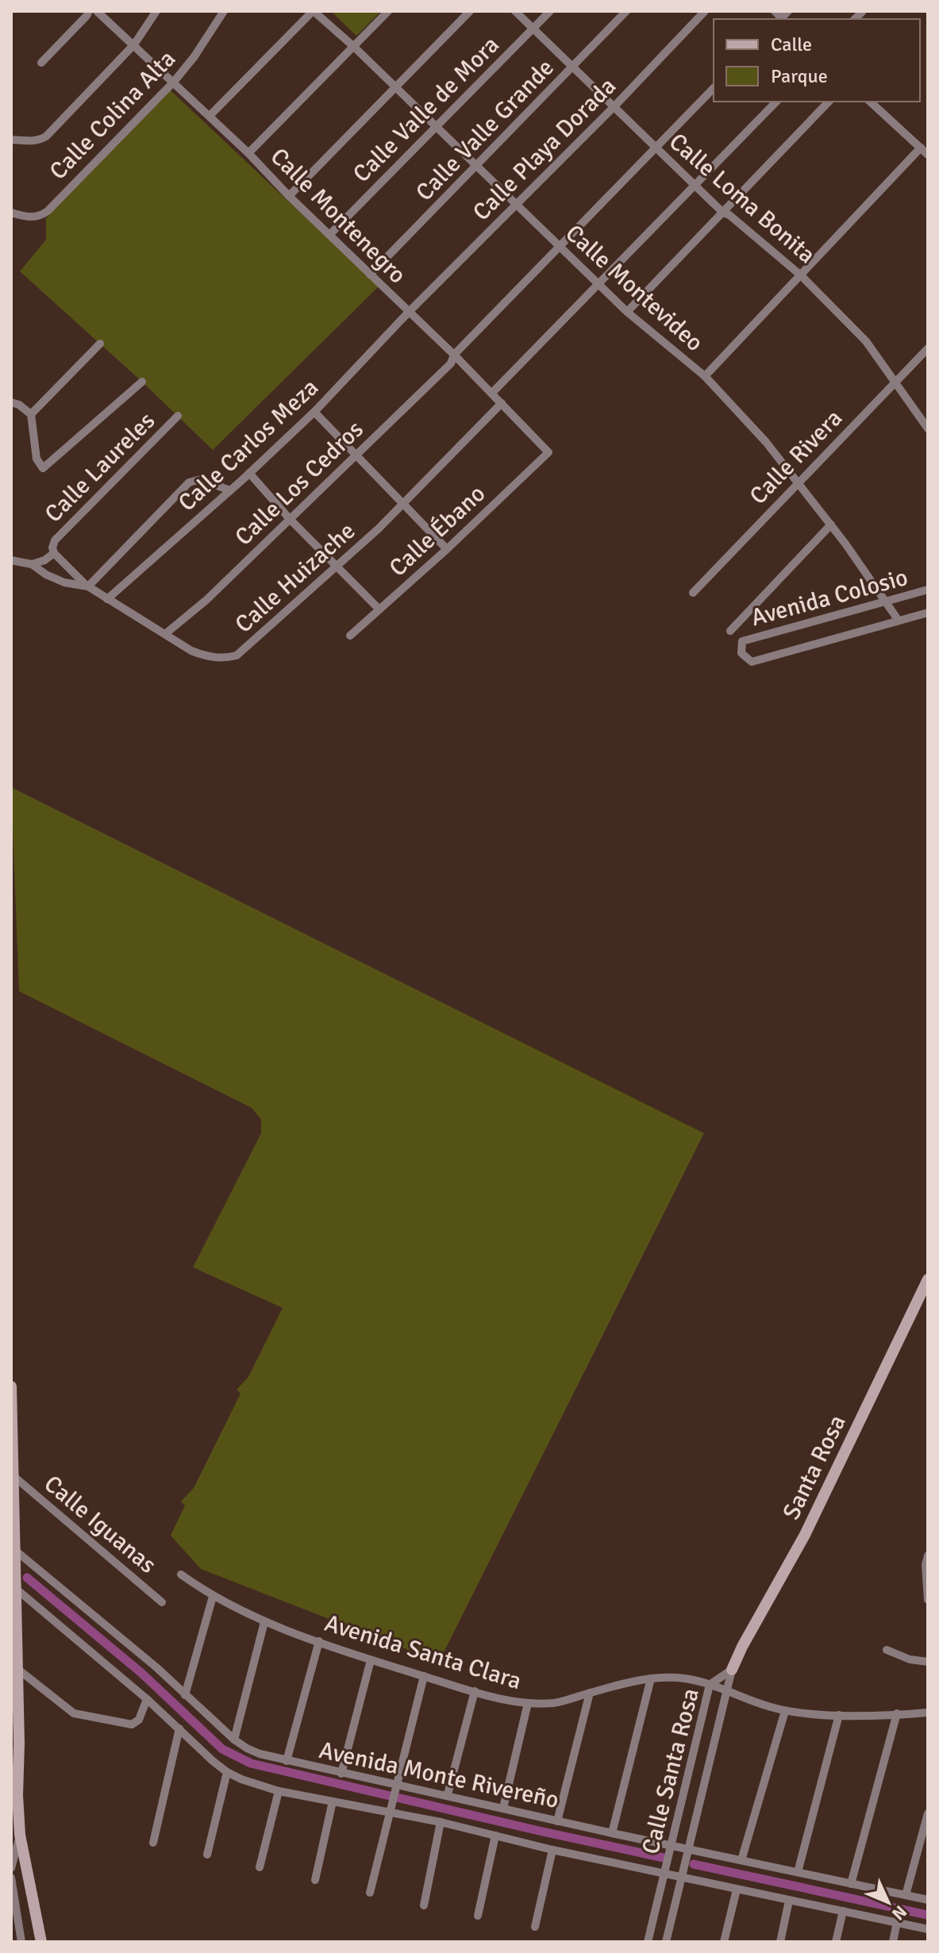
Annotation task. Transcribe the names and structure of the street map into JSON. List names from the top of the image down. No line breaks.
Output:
{"streets":{"main road":["Santa Rosa"],"street":["Calle Valle de Mora","Calle Colina Alta","Calle Valle Grande","Calle Playa Dorada","Calle Loma Bonita","Calle Montenegro","Calle Montevideo","Calle Carlos Meza","Calle Rivera","Calle Laureles","Calle Los Cedros","Calle Ébano","Calle Huizache","Avenida Colosio","Calle Iguanas","Avenida Santa Clara","Calle Santa Rosa","Avenida Monte Rivereño"]},"crossings":[["Calle Valle de Mora","Calle Loma Bonita"],["Calle Valle de Mora","Calle Montenegro"],["Calle Valle de Mora","Calle Montevideo"],["Calle Colina Alta","Calle Montenegro"],["Calle Valle Grande","Calle Loma Bonita"],["Calle Valle Grande","Calle Montenegro"],["Calle Valle Grande","Calle Montevideo"],["Calle Playa Dorada","Calle Loma Bonita"],["Calle Playa Dorada","Calle Montenegro"],["Calle Playa Dorada","Calle Montevideo"],["Calle Playa Dorada","Calle Carlos Meza"],["Calle Loma Bonita","Calle Rivera"],["Calle Loma Bonita","Calle Los Cedros"],["Calle Montenegro","Calle Carlos Meza"],["Calle Montenegro","Calle Los Cedros"],["Calle Montenegro","Calle Ébano"],["Calle Montenegro","Calle Huizache"],["Calle Montevideo","Calle Rivera"],["Calle Montevideo","Calle Los Cedros"],["Calle Montevideo","Avenida Colosio"],["Calle Carlos Meza","Calle Huizache"],["Calle Los Cedros","Calle Huizache"],["Santa Rosa","Calle Santa Rosa"],["Avenida Santa Clara","Calle Santa Rosa"],["Calle Santa Rosa","Avenida Monte Rivereño"]],"legend":["Calle","Parque"],"north":"bottom right"}
